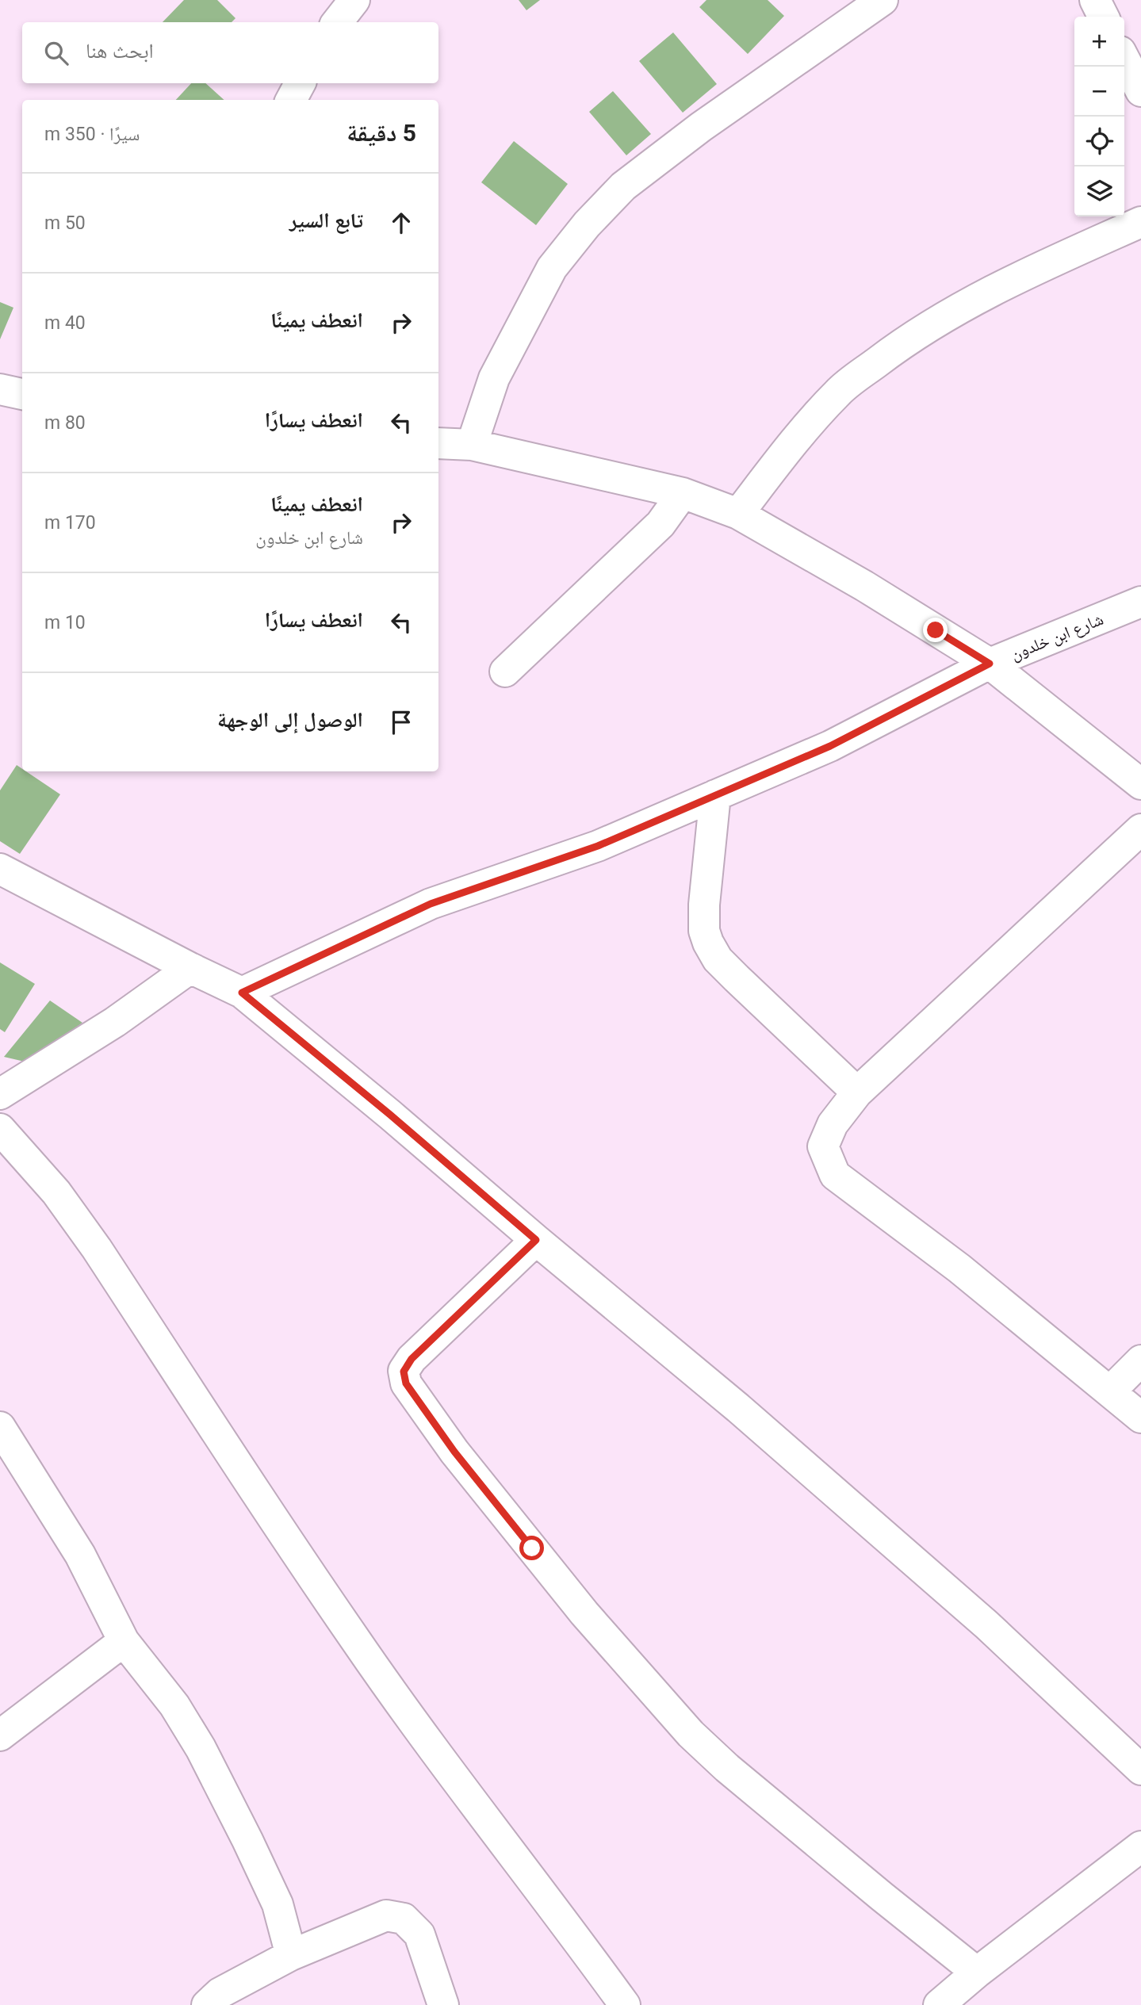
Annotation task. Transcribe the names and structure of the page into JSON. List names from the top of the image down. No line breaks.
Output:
{"streets":{"street":["شارع ابن خلدون"]},"page":{"map_buttons":["+","−"],"search":"ابحث هنا","heading":["5 دقيقة","سيرًا · 350 m"],"list":[["تابع السير","50 m"],["انعطف يمينًا","40 m"],["انعطف يسارًا","80 m"],["انعطف يمينًا","شارع ابن خلدون","170 m"],["انعطف يسارًا","10 m"],"الوصول إلى الوجهة"]}}
